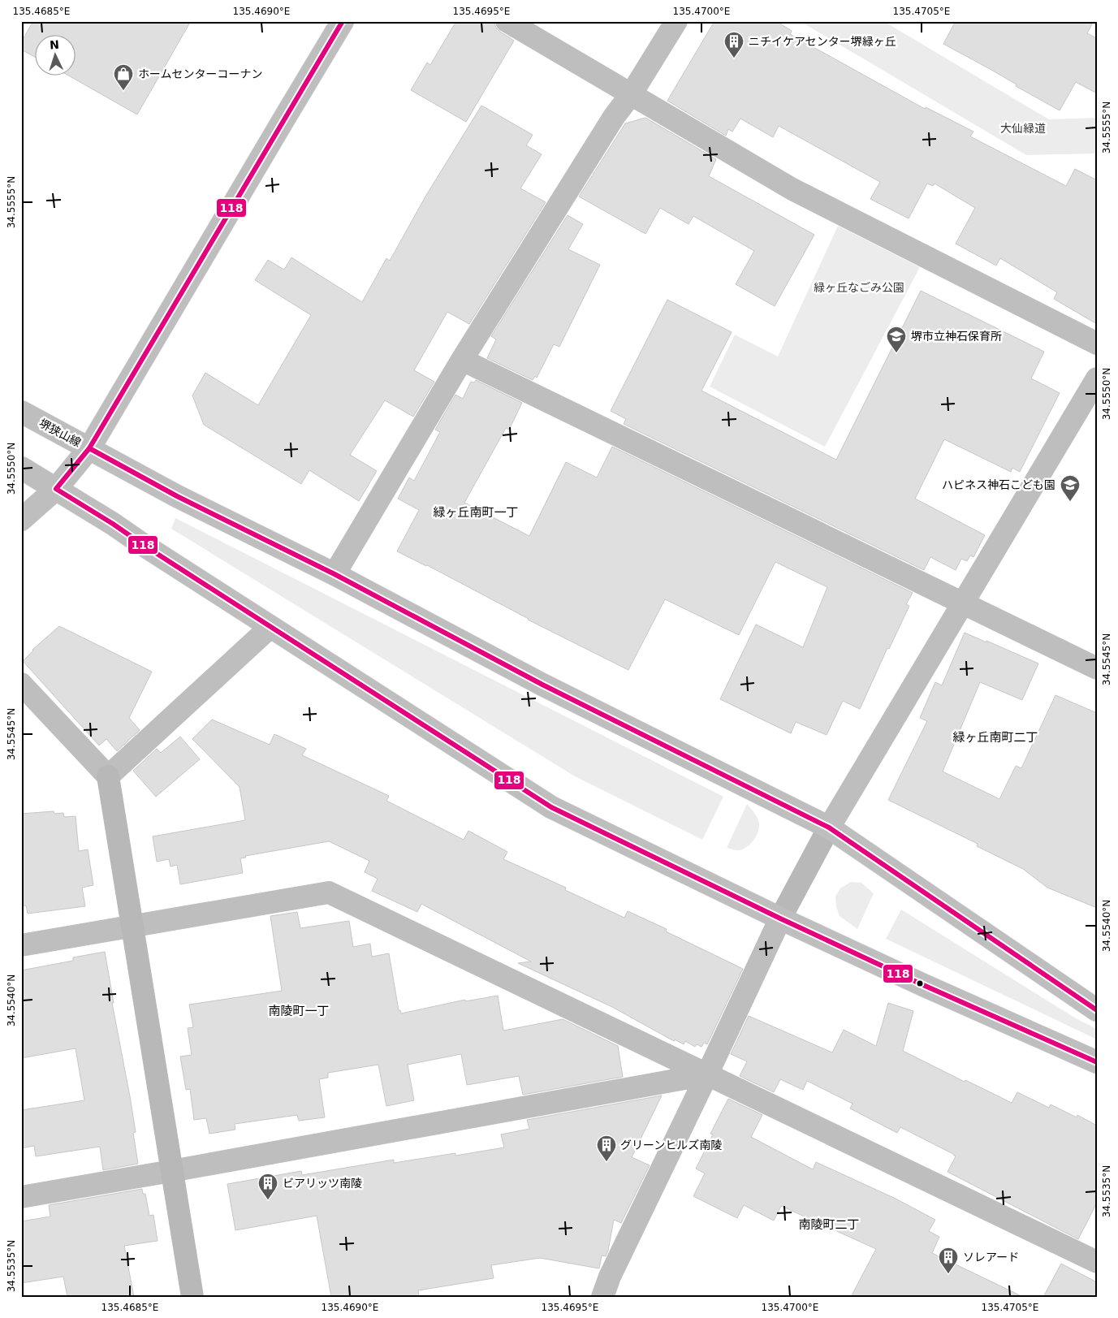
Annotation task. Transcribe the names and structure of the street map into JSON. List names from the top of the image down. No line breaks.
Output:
{"streets":{"street":["堺狭山線"]},"districts":["緑ヶ丘南町一丁","緑ヶ丘南町二丁","南陵町一丁","南陵町二丁"],"parks":["大仙緑道","緑ヶ丘なごみ公園"],"places":{"building":["ニチイケアセンター堺緑ヶ丘","グリーンヒルズ南陵","ビアリッツ南陵","ソレアード"],"shop":["ホームセンターコーナン"],"school or university":["堺市立神石保育所","ハピネス神石こども園"]},"lines":["transit line 118"],"north":"top","coordinates":["135.4685°E","135.4690°E","135.4695°E","135.4700°E","135.4705°E","34.5555°N","34.5550°N","34.5545°N","34.5540°N","34.5535°N"]}
